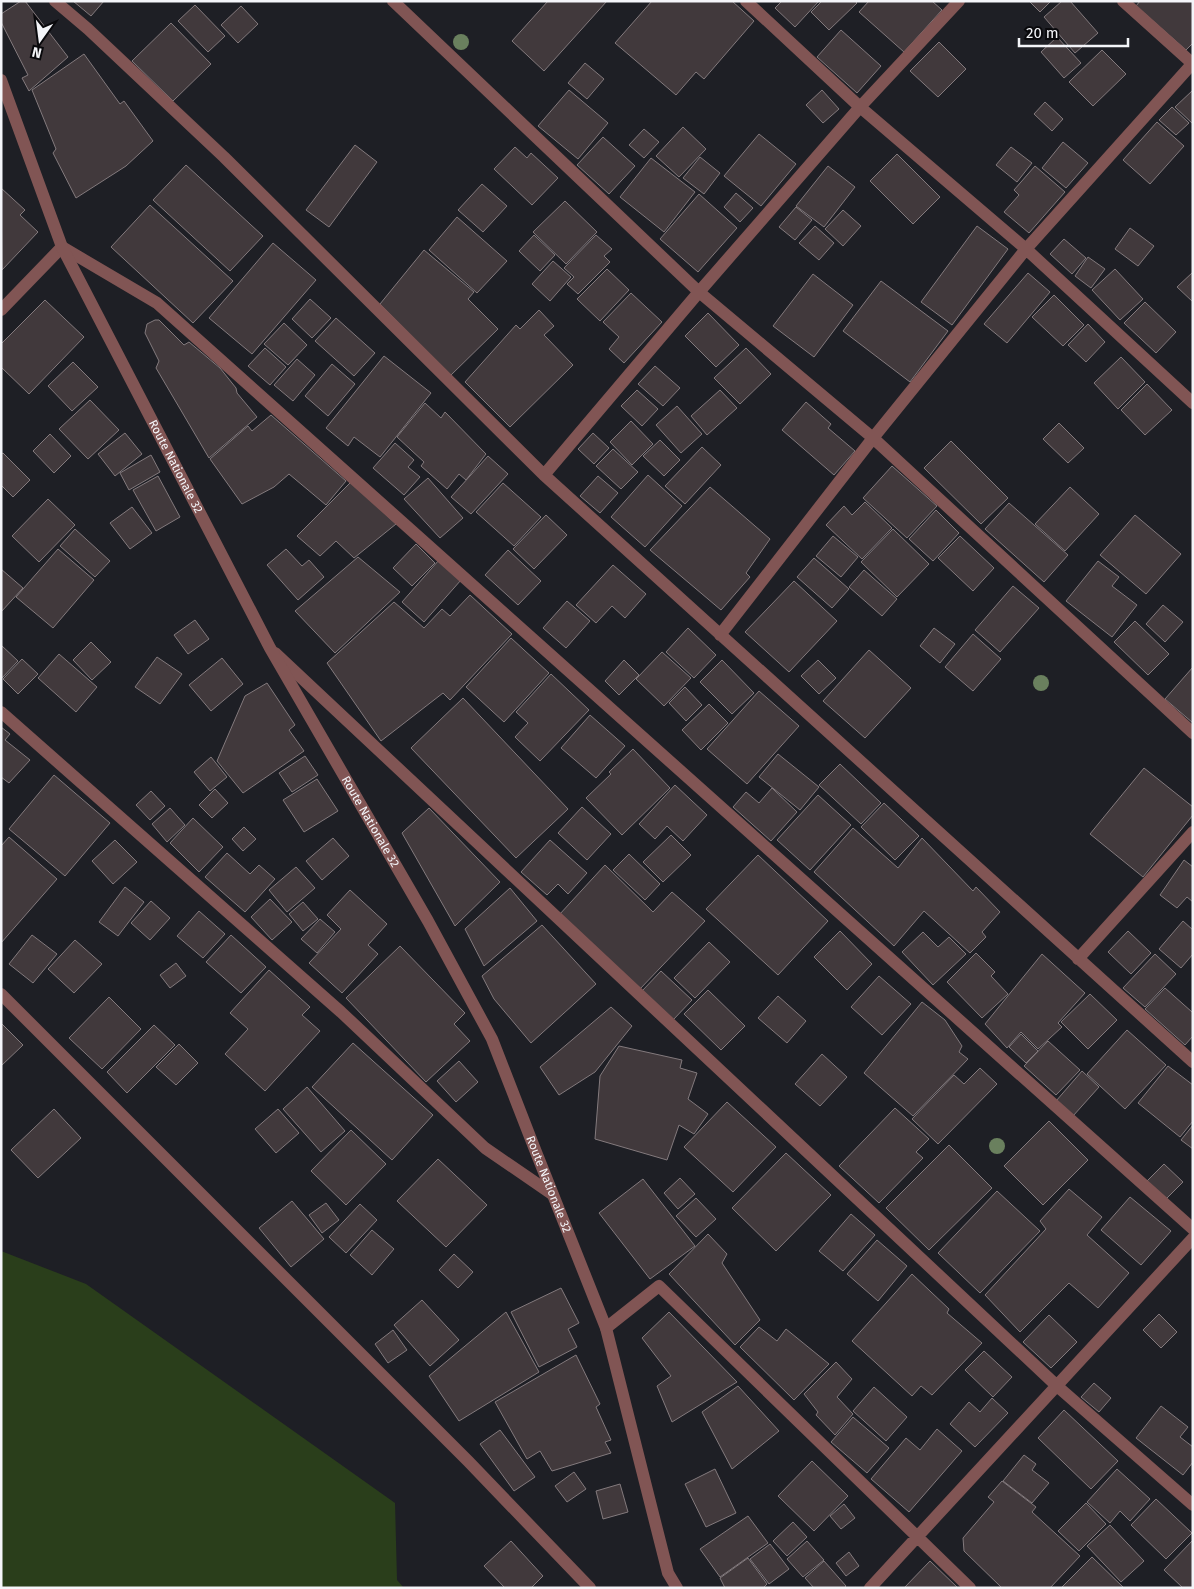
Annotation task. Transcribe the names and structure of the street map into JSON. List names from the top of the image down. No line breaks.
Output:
{"streets":{"street":["Route Nationale 32"]},"scale_bar":"20 m","north":"bottom"}
